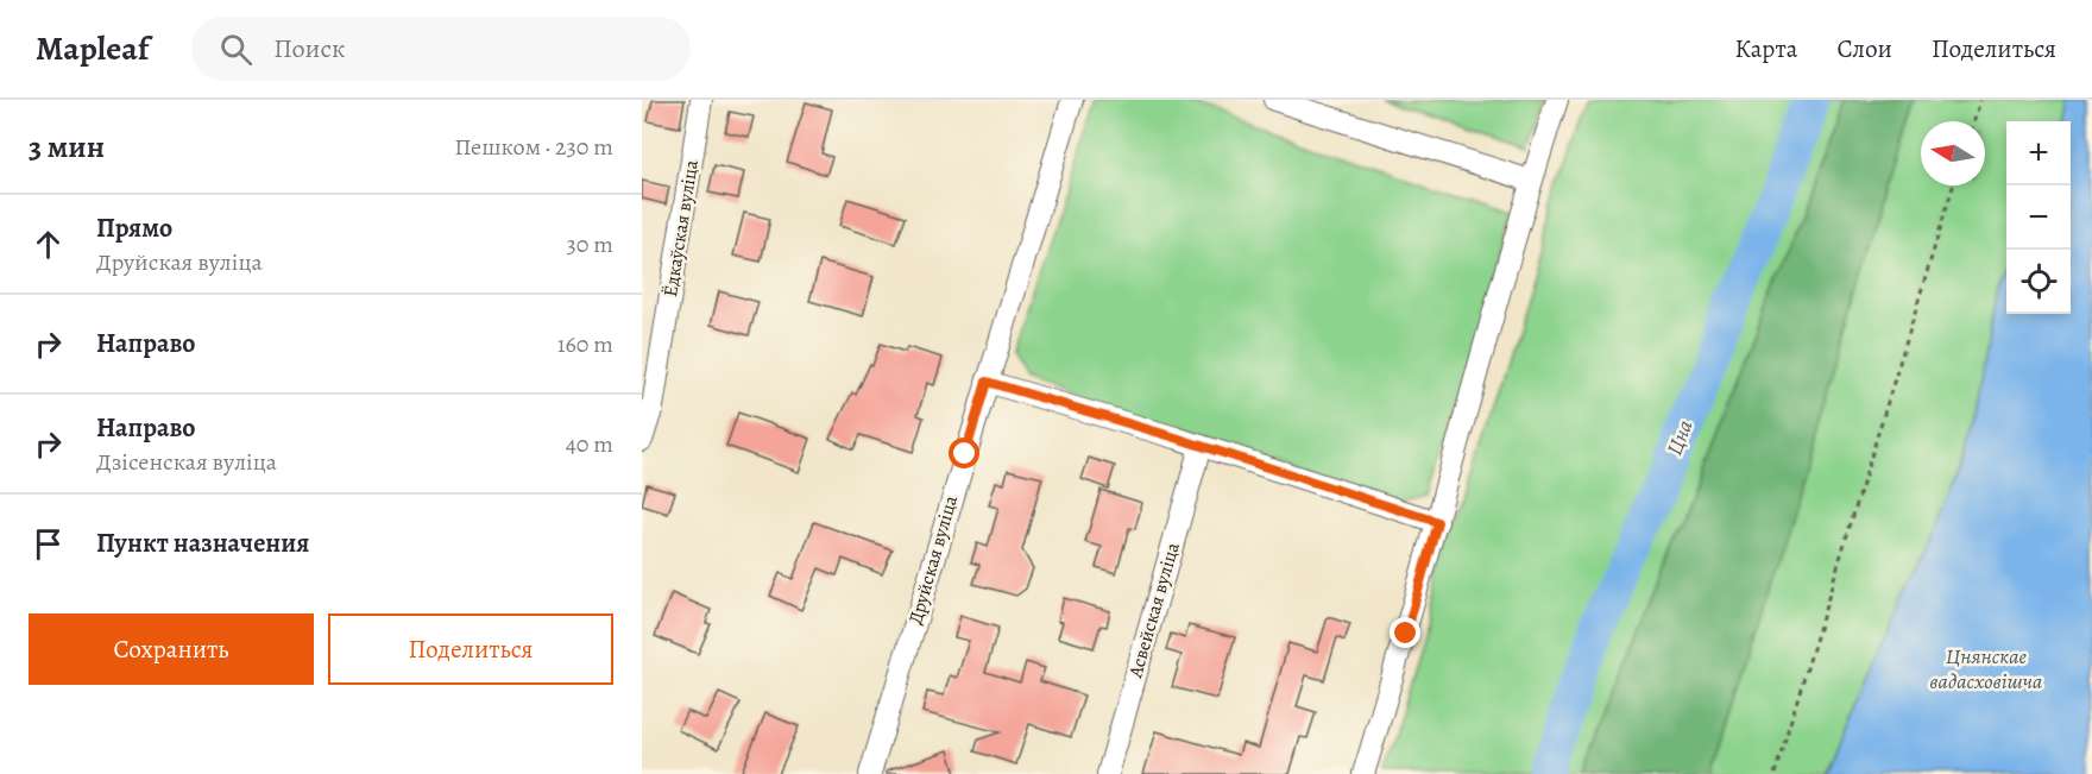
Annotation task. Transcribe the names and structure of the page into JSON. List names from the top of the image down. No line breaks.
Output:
{"streets":{"street":["Ёдкаўская вуліца","Друйская вуліца","Асвейская вуліца"]},"water":["Цна","Цнянскае вадасховішча"],"north":"left","page":{"header":"Mapleaf","search":"Поиск","nav":["Карта","Слои","Поделиться"],"heading":["3 мин","Пешком · 230 m"],"map_buttons":["+","−"],"list":[["Прямо","Друйская вуліца","30 m"],["Направо","160 m"],["Направо","Дзісенская вуліца","40 m"],"Пункт назначения"],"buttons":["Сохранить","Поделиться"]}}
